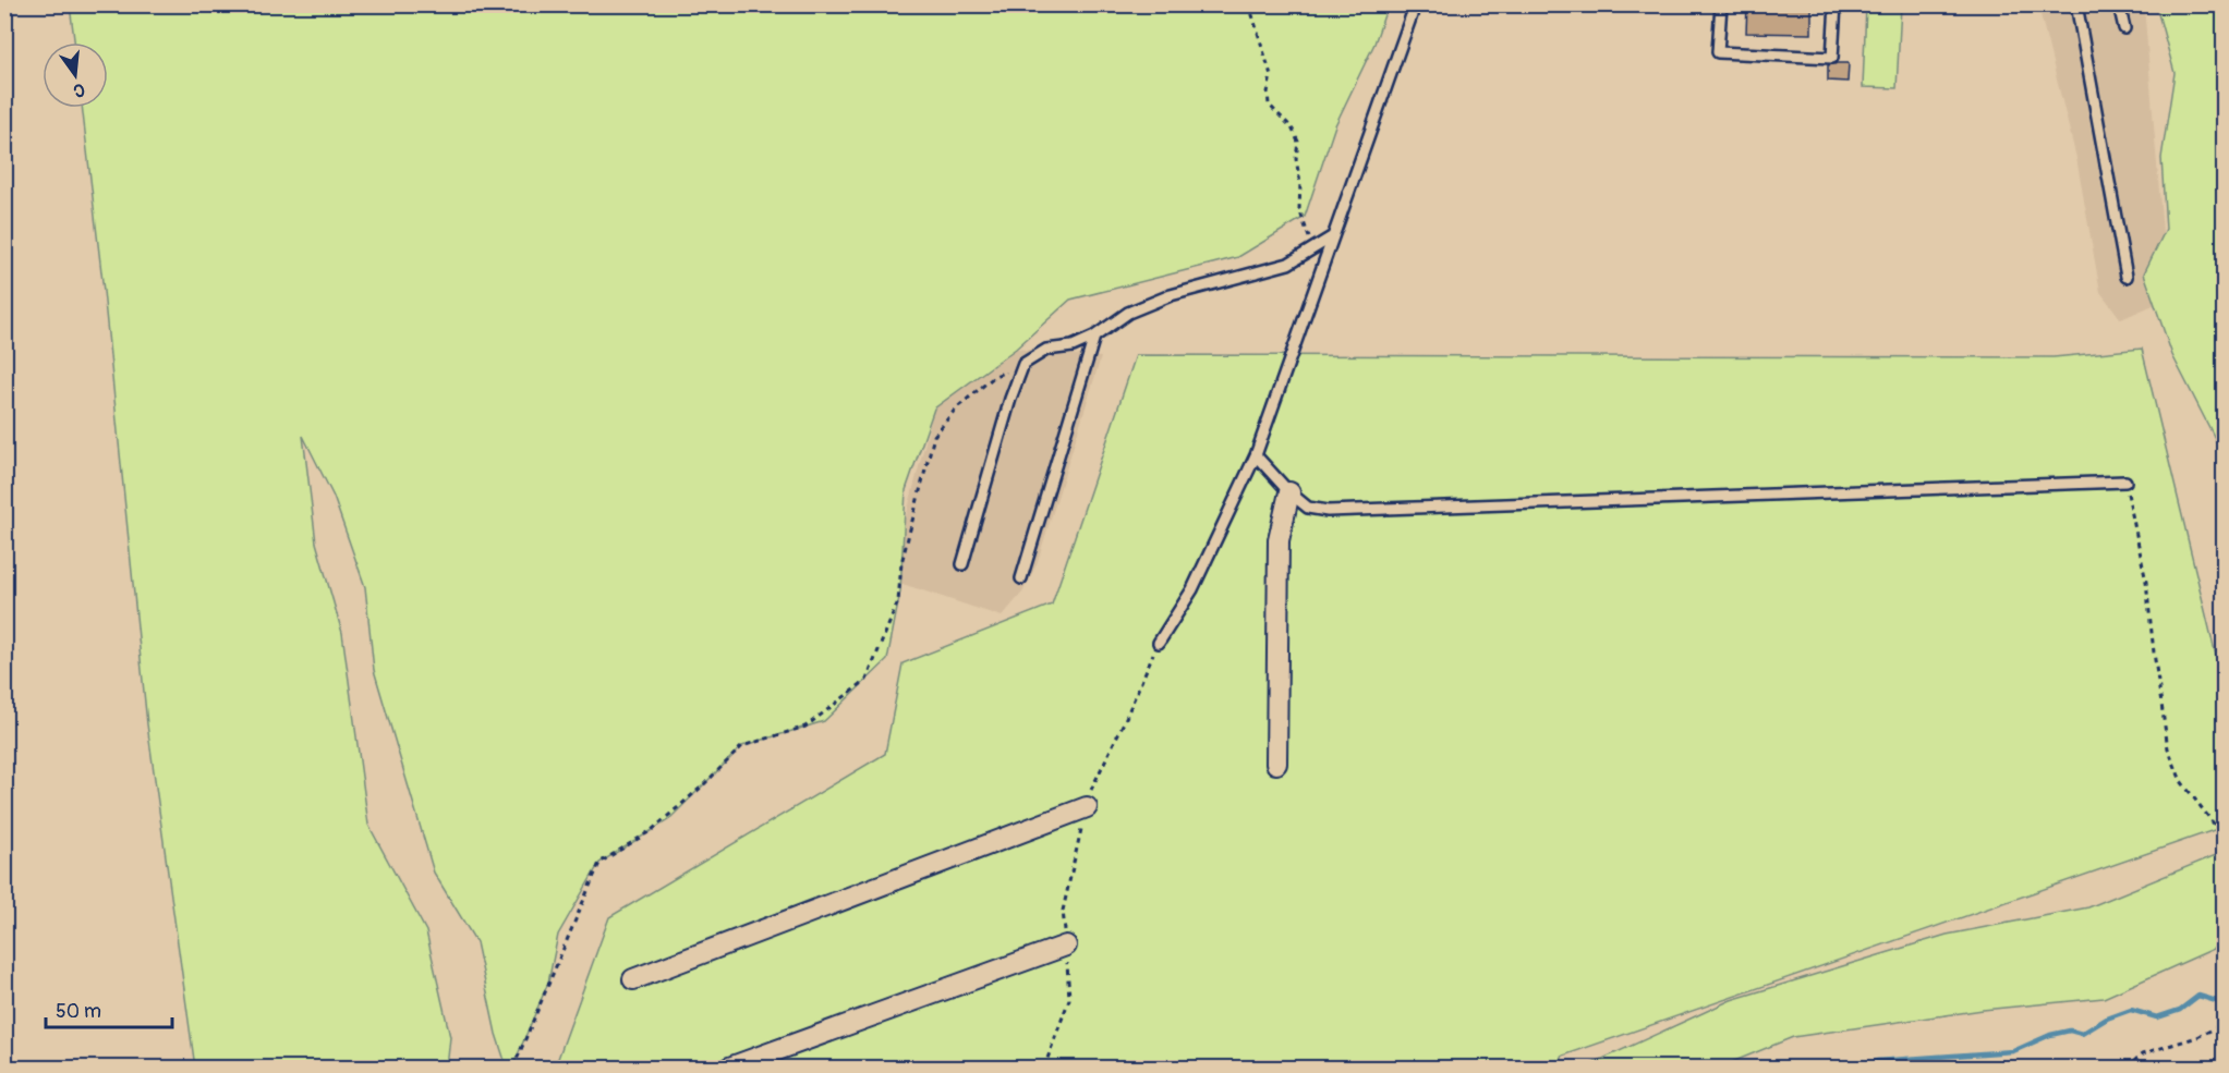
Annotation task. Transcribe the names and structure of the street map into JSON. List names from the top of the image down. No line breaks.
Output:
{"scale_bar":"50 m","north":"bottom"}
